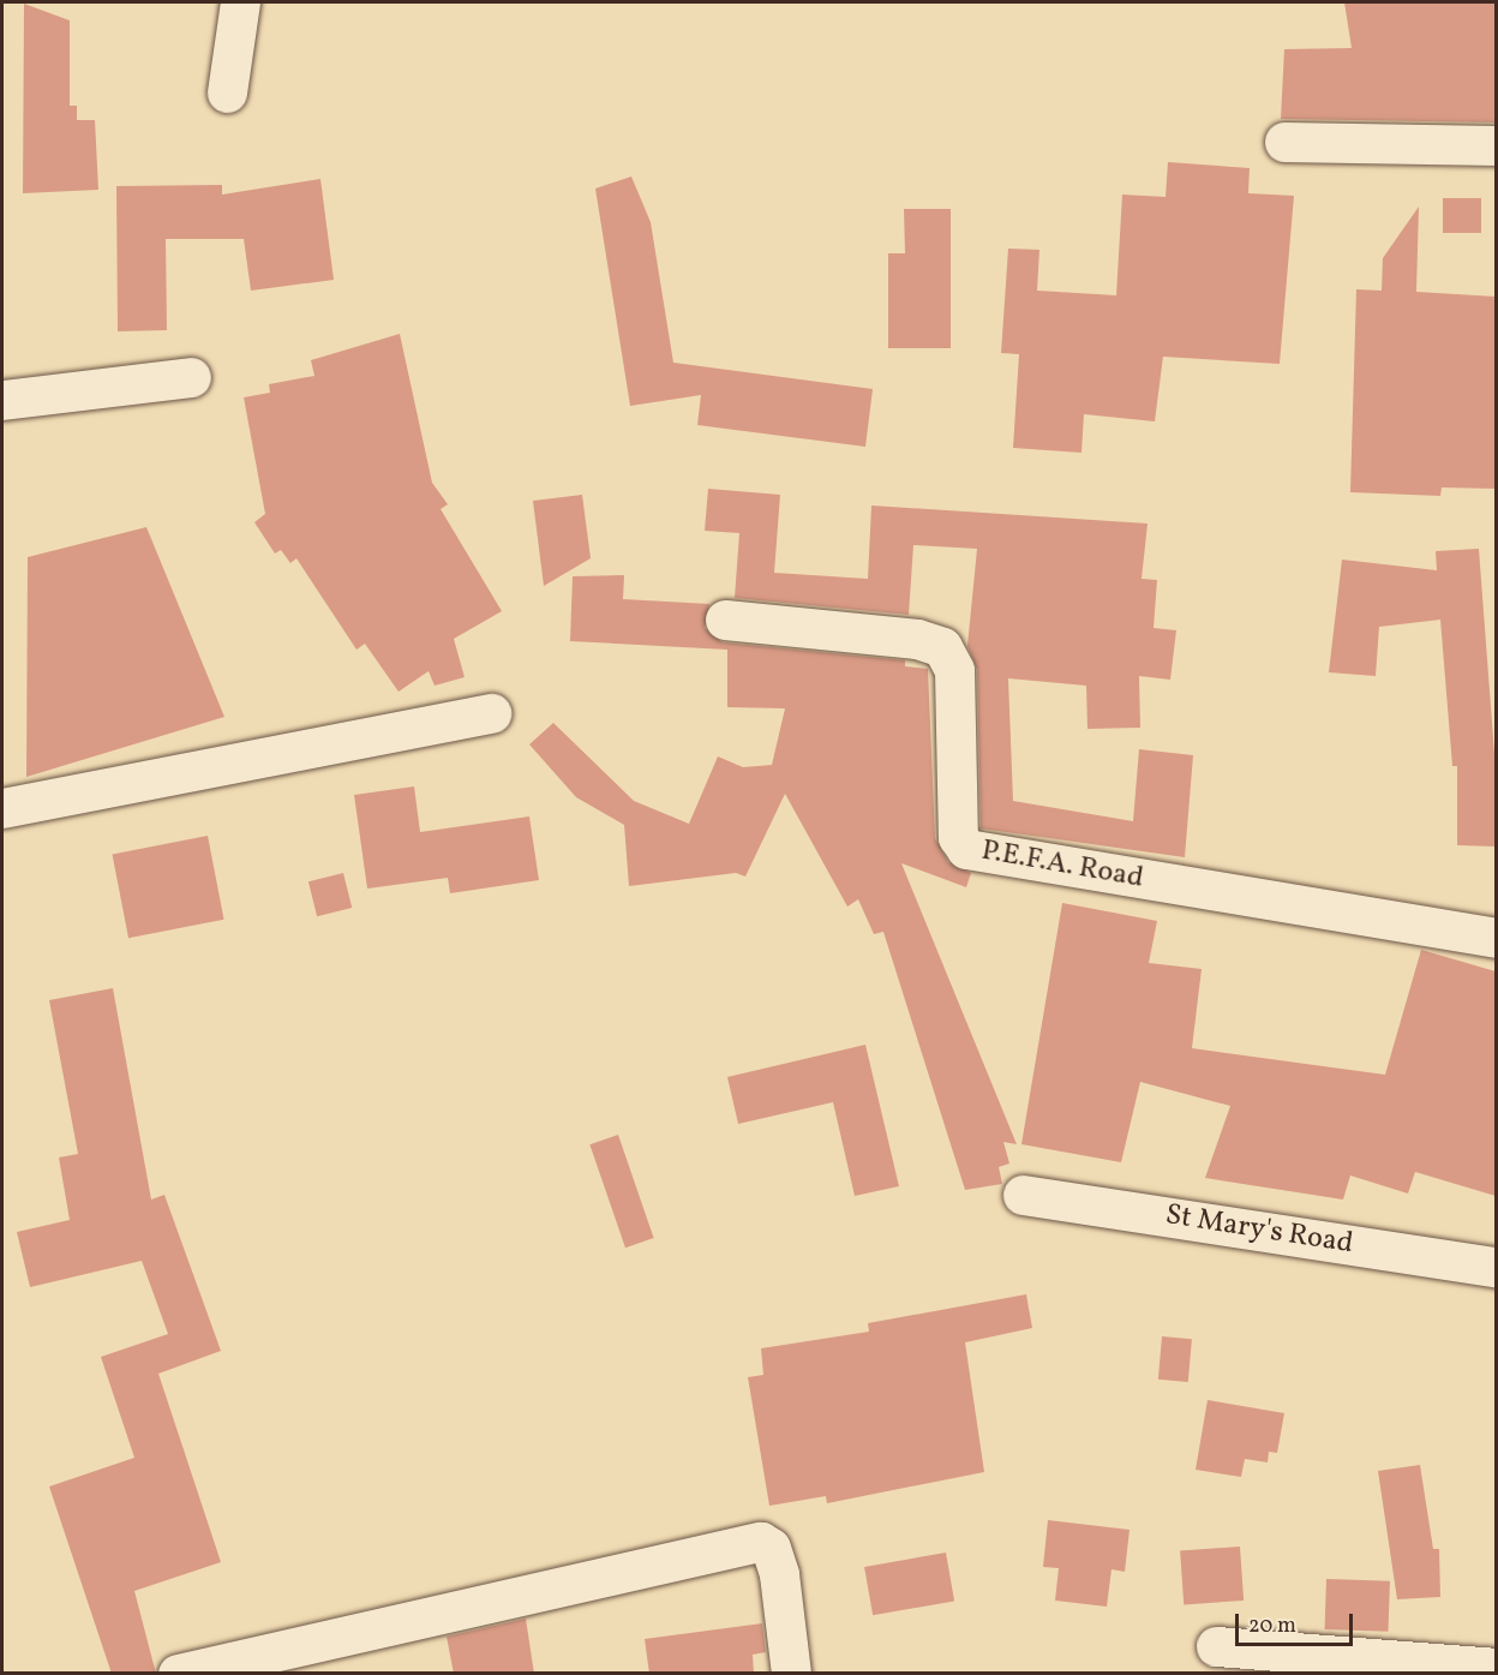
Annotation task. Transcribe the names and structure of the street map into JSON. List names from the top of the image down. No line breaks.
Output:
{"streets":{"street":["P.E.F.A. Road","St Mary's Road"]},"scale_bar":"20 m"}
